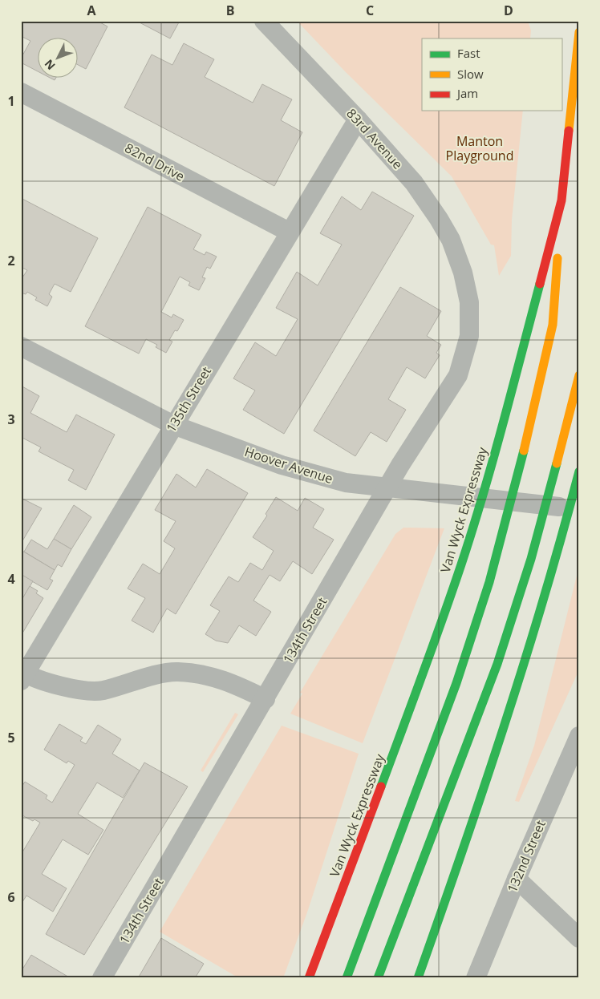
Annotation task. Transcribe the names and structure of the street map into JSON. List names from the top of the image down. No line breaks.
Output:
{"streets":{"highway":["Van Wyck Expressway"],"street":["83rd Avenue","82nd Drive","135th Street","Hoover Avenue","134th Street","132nd Street"]},"crossings":[["83rd Avenue","135th Street"],["83rd Avenue","134th Street"],["82nd Drive","135th Street"],["135th Street","Hoover Avenue"],["Hoover Avenue","134th Street"]],"parks":["Manton Playground"],"legend":["Fast","Slow","Jam"],"north":"bottom left","grid":{"columns":["A","B","C","D"],"rows":["1","2","3","4","5","6"]}}
